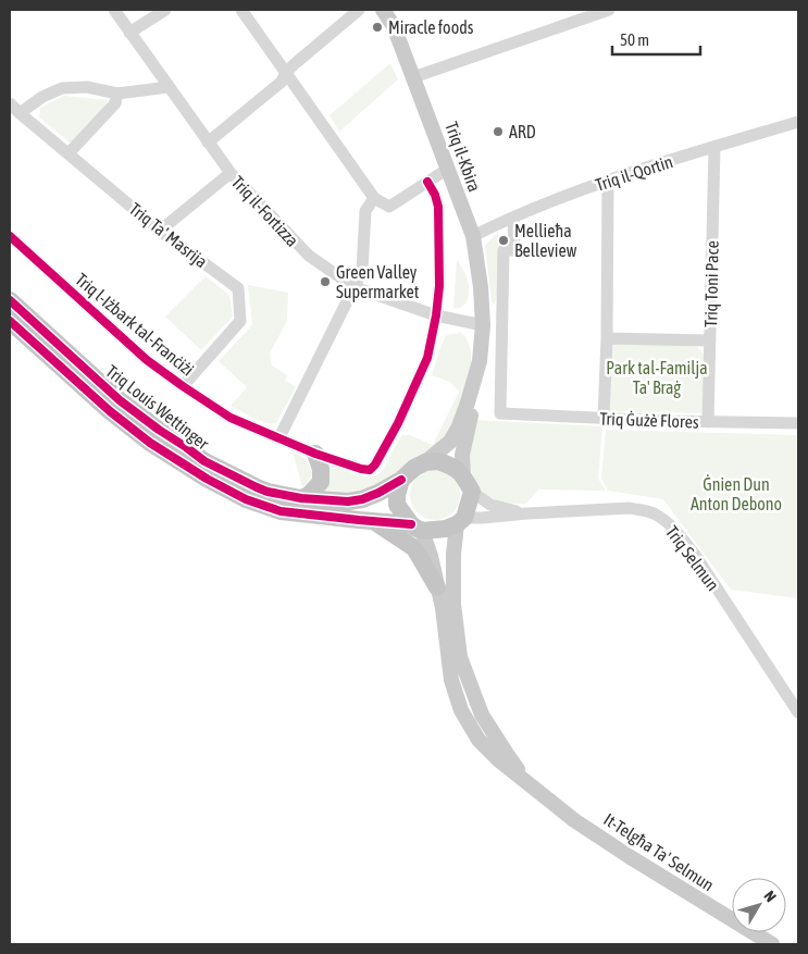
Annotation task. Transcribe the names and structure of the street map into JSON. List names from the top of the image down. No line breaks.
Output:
{"streets":{"highway":["Triq Louis Wettinger"],"main road":["Triq il-Kbira","It-Telgħa Ta' Selmun"],"street":["Triq il-Qortin","Triq il-Fortizza","Triq Ta' Masrija","Triq Toni Pace","Triq l-Iżbark tal-Franċiżi","Triq Ġużè Flores","Triq Selmun"]},"crossings":[["Triq il-Kbira","Triq il-Qortin"],["Triq il-Kbira","Triq il-Fortizza"],["Triq il-Kbira","Triq Louis Wettinger"],["Triq il-Kbira","Triq Selmun"],["Triq il-Kbira","It-Telgħa Ta' Selmun"],["Triq il-Qortin","Triq Toni Pace"],["Triq il-Qortin","Triq Ġużè Flores"],["Triq il-Fortizza","Triq l-Iżbark tal-Franċiżi"],["Triq Ta' Masrija","Triq l-Iżbark tal-Franċiżi"],["Triq Toni Pace","Triq Ġużè Flores"],["Triq Louis Wettinger","Triq Selmun"],["Triq Louis Wettinger","It-Telgħa Ta' Selmun"],["Triq Selmun","It-Telgħa Ta' Selmun"]],"parks":["Park tal-Familja Ta' Braġ","Ġnien Dun Anton Debono"],"places":["Miracle foods","ARD","Mellieħa Belleview","Green Valley Supermarket"],"scale_bar":"50 m","north":"top right"}
